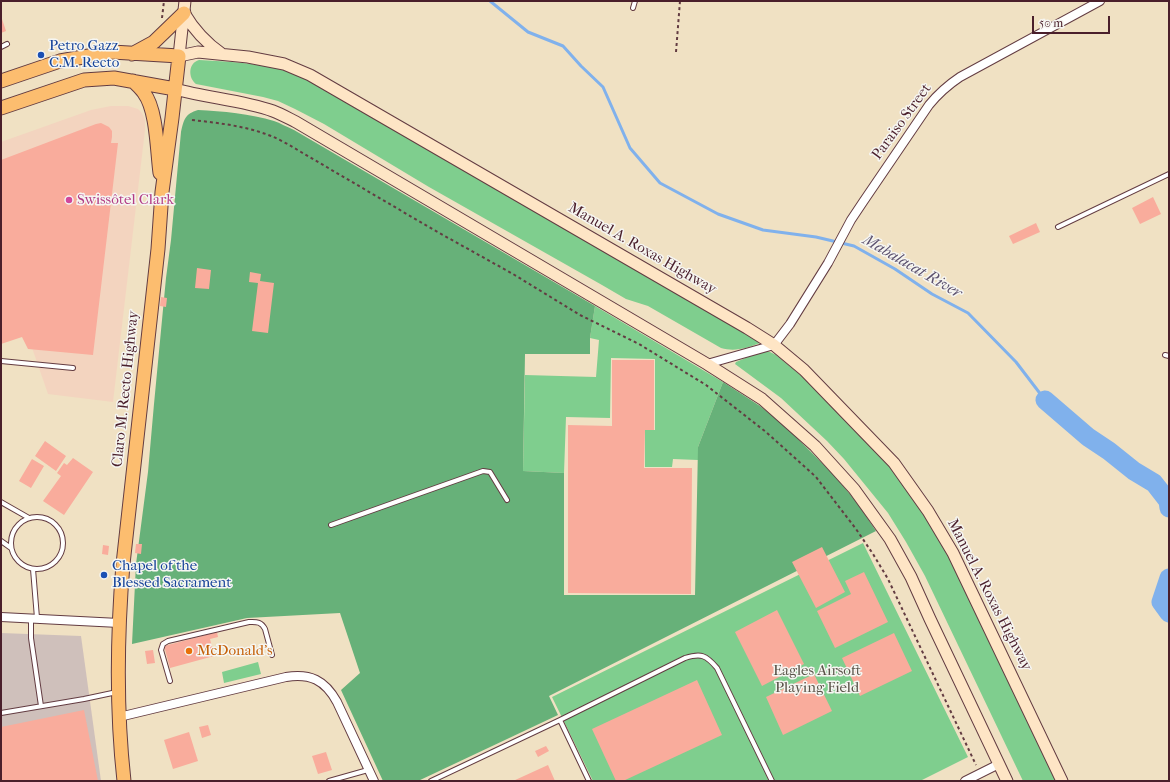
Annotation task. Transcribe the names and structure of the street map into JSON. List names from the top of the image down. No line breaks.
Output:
{"streets":{"main road":["Manuel A. Roxas Highway","Claro M. Recto Highway"],"street":["Paraiso Street"]},"crossings":[["Paraiso Street","Manuel A. Roxas Highway"],["Manuel A. Roxas Highway","Claro M. Recto Highway"]],"water":["Mabalacat River"],"parks":["Eagles Airsoft Playing Field"],"places":["Petro Gazz C.M. Recto","Swissôtel Clark","Chapel of the Blessed Sacrament","McDonald's"],"scale_bar":"50 m"}
